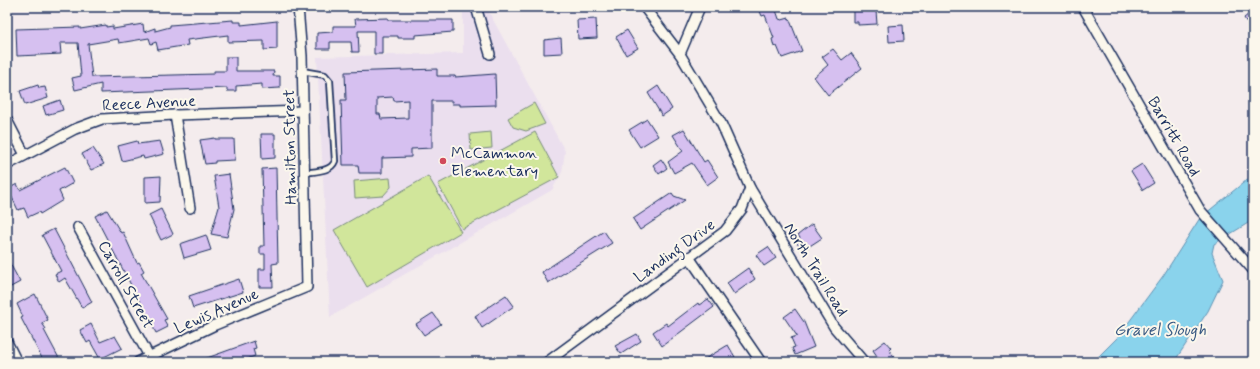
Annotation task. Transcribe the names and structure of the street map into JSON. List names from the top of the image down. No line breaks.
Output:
{"streets":{"street":["Reece Avenue","Barritt Road","Hamilton Street","Landing Drive","North Trail Road","Carroll Street","Lewis Avenue"]},"crossings":[["Reece Avenue","Hamilton Street"],["Hamilton Street","Lewis Avenue"],["Landing Drive","North Trail Road"],["Carroll Street","Lewis Avenue"]],"water":["Gravel Slough"],"places":["McCammon Elementary"]}
